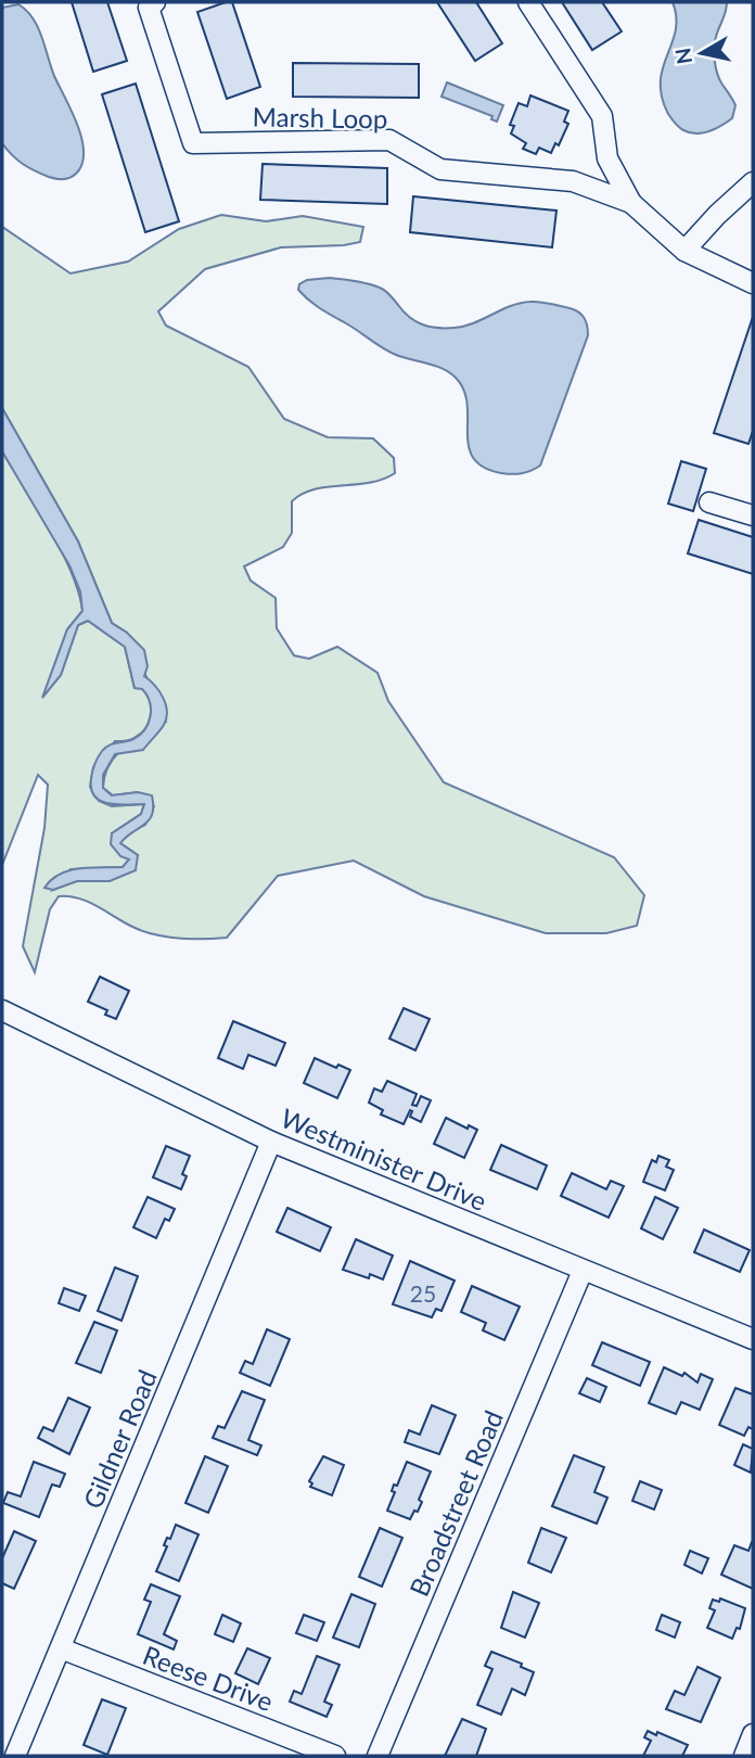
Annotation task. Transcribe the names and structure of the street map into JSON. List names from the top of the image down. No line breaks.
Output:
{"streets":{"street":["Marsh Loop","Westminister Drive","Gildner Road","Broadstreet Road","Reese Drive"]},"crossings":[["Westminister Drive","Gildner Road"],["Westminister Drive","Broadstreet Road"],["Gildner Road","Reese Drive"]],"house_numbers":["25"],"north":"left"}
